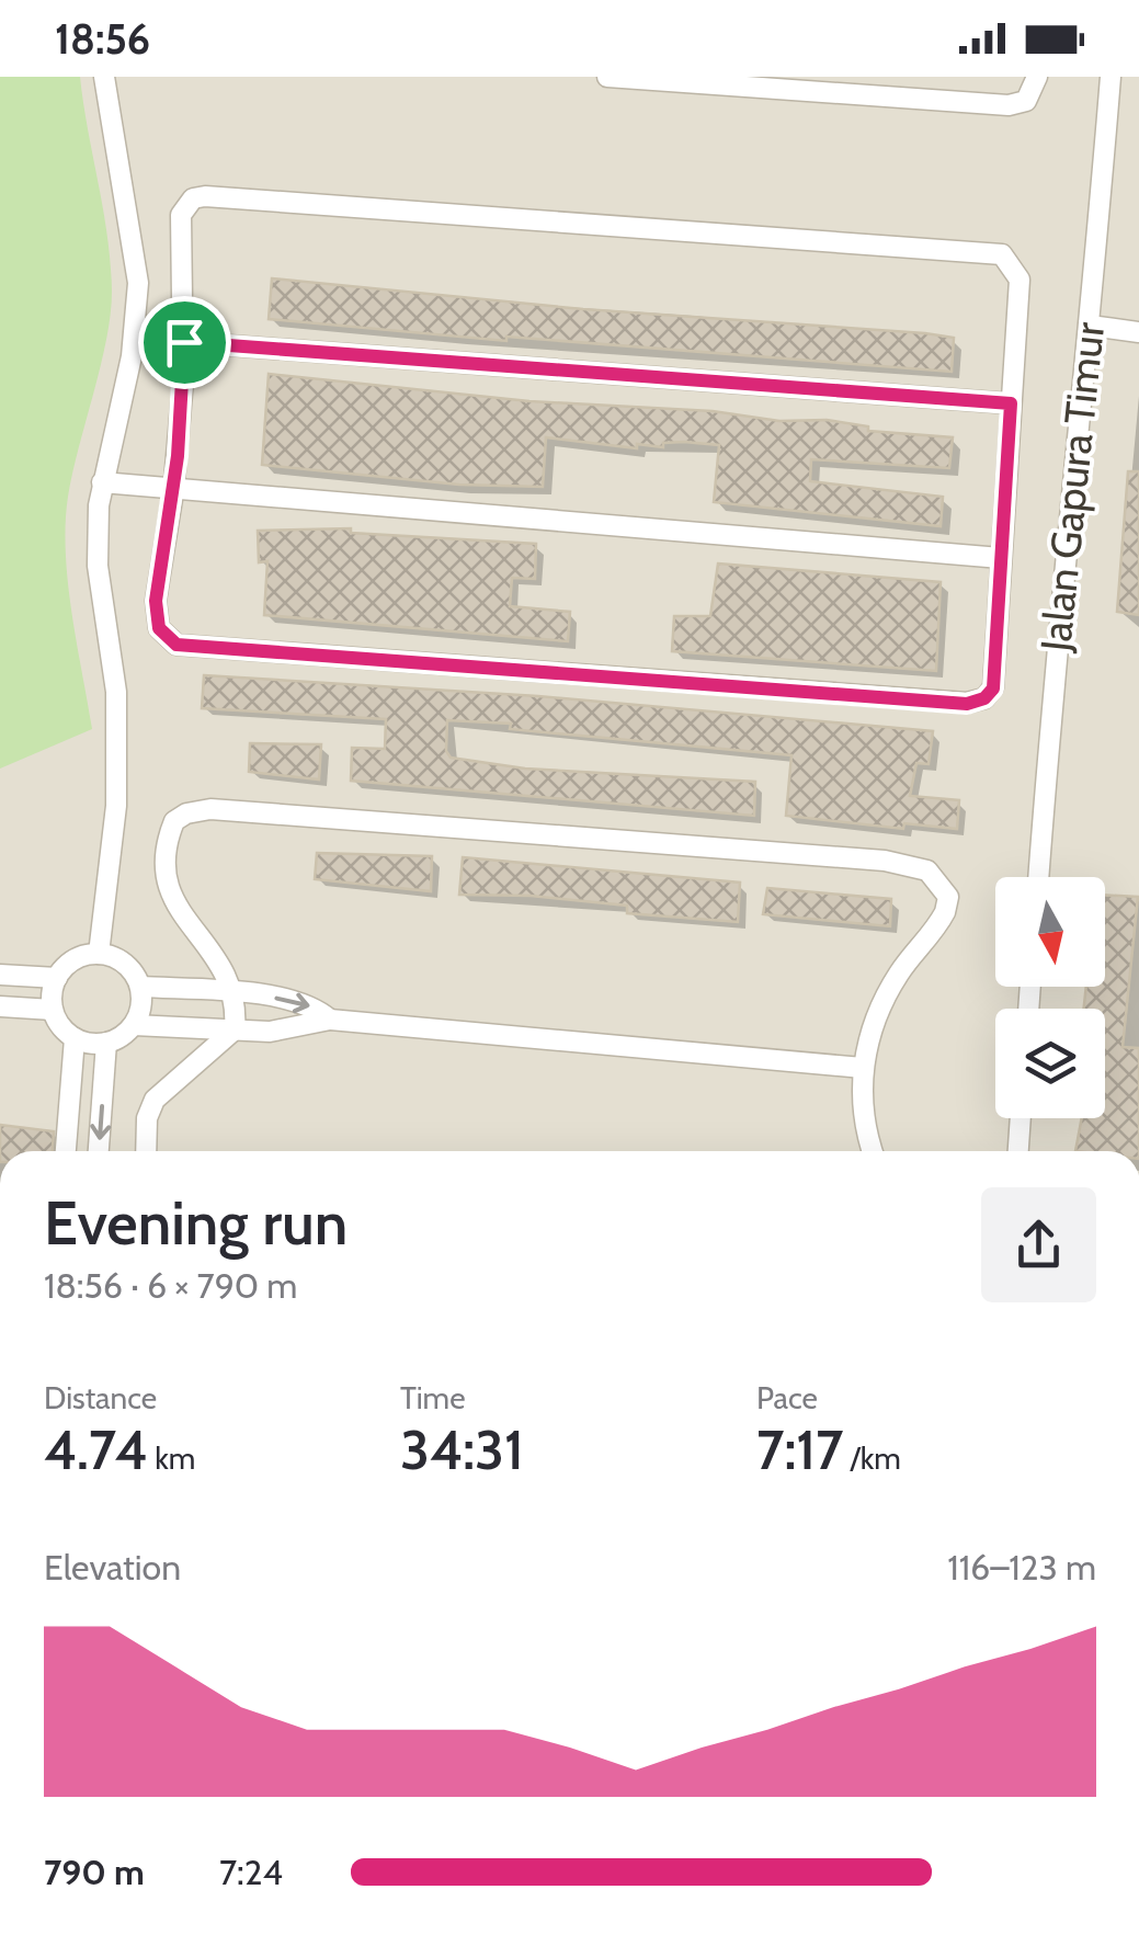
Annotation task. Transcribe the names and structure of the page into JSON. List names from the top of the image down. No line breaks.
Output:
{"streets":{"street":["Jalan Gapura Timur"]},"north":"bottom","page":{"status":"18:56","heading":["Evening run","18:56 · 6 × 790 m"],"stats":[["Distance","4.74 km"],["Time","34:31"],["Pace","7:17 /km"]],"chart":["Elevation","116–123 m"],"list":[{"name":"790 m","note":"7:24"}]}}
